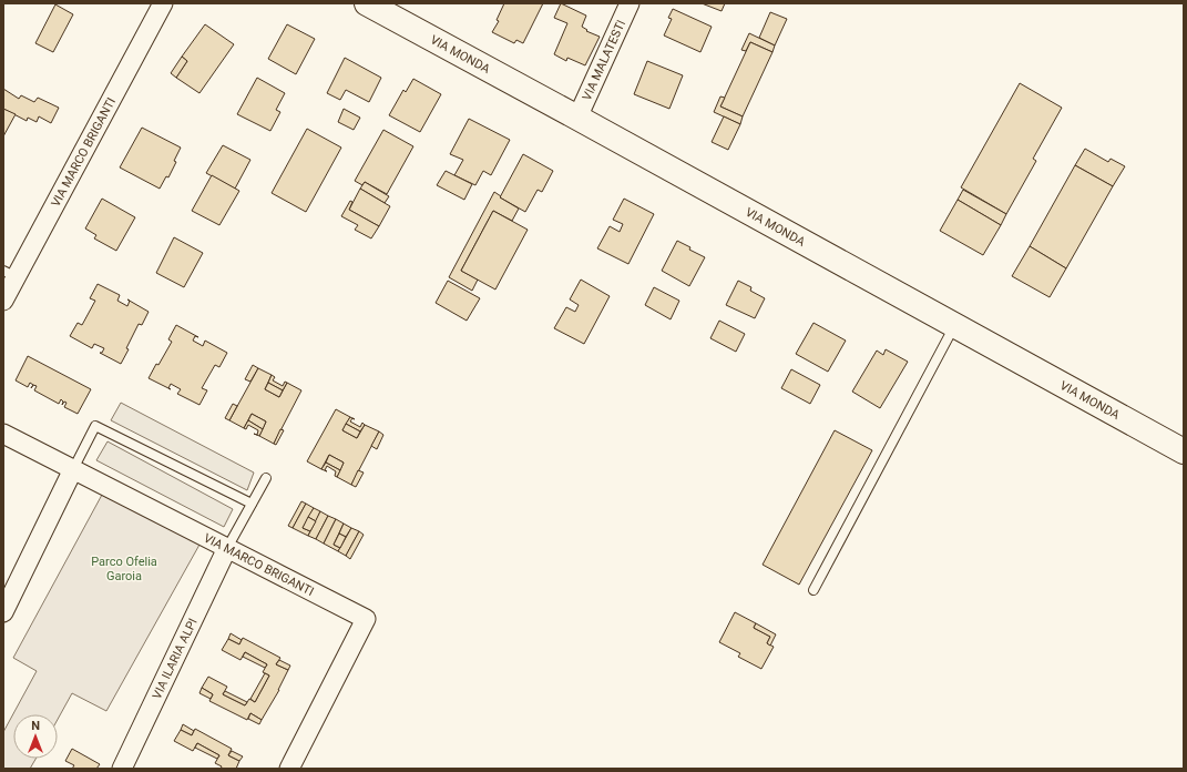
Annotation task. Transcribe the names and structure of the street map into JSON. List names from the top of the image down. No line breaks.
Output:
{"streets":{"main road":["VIA MONDA"],"street":["VIA MALATESTI","VIA MARCO BRIGANTI","VIA ILARIA ALPI"]},"crossings":[["VIA MONDA","VIA MALATESTI"],["VIA MARCO BRIGANTI","VIA ILARIA ALPI"]],"parks":["Parco Ofelia Garoia"],"north":"top"}
